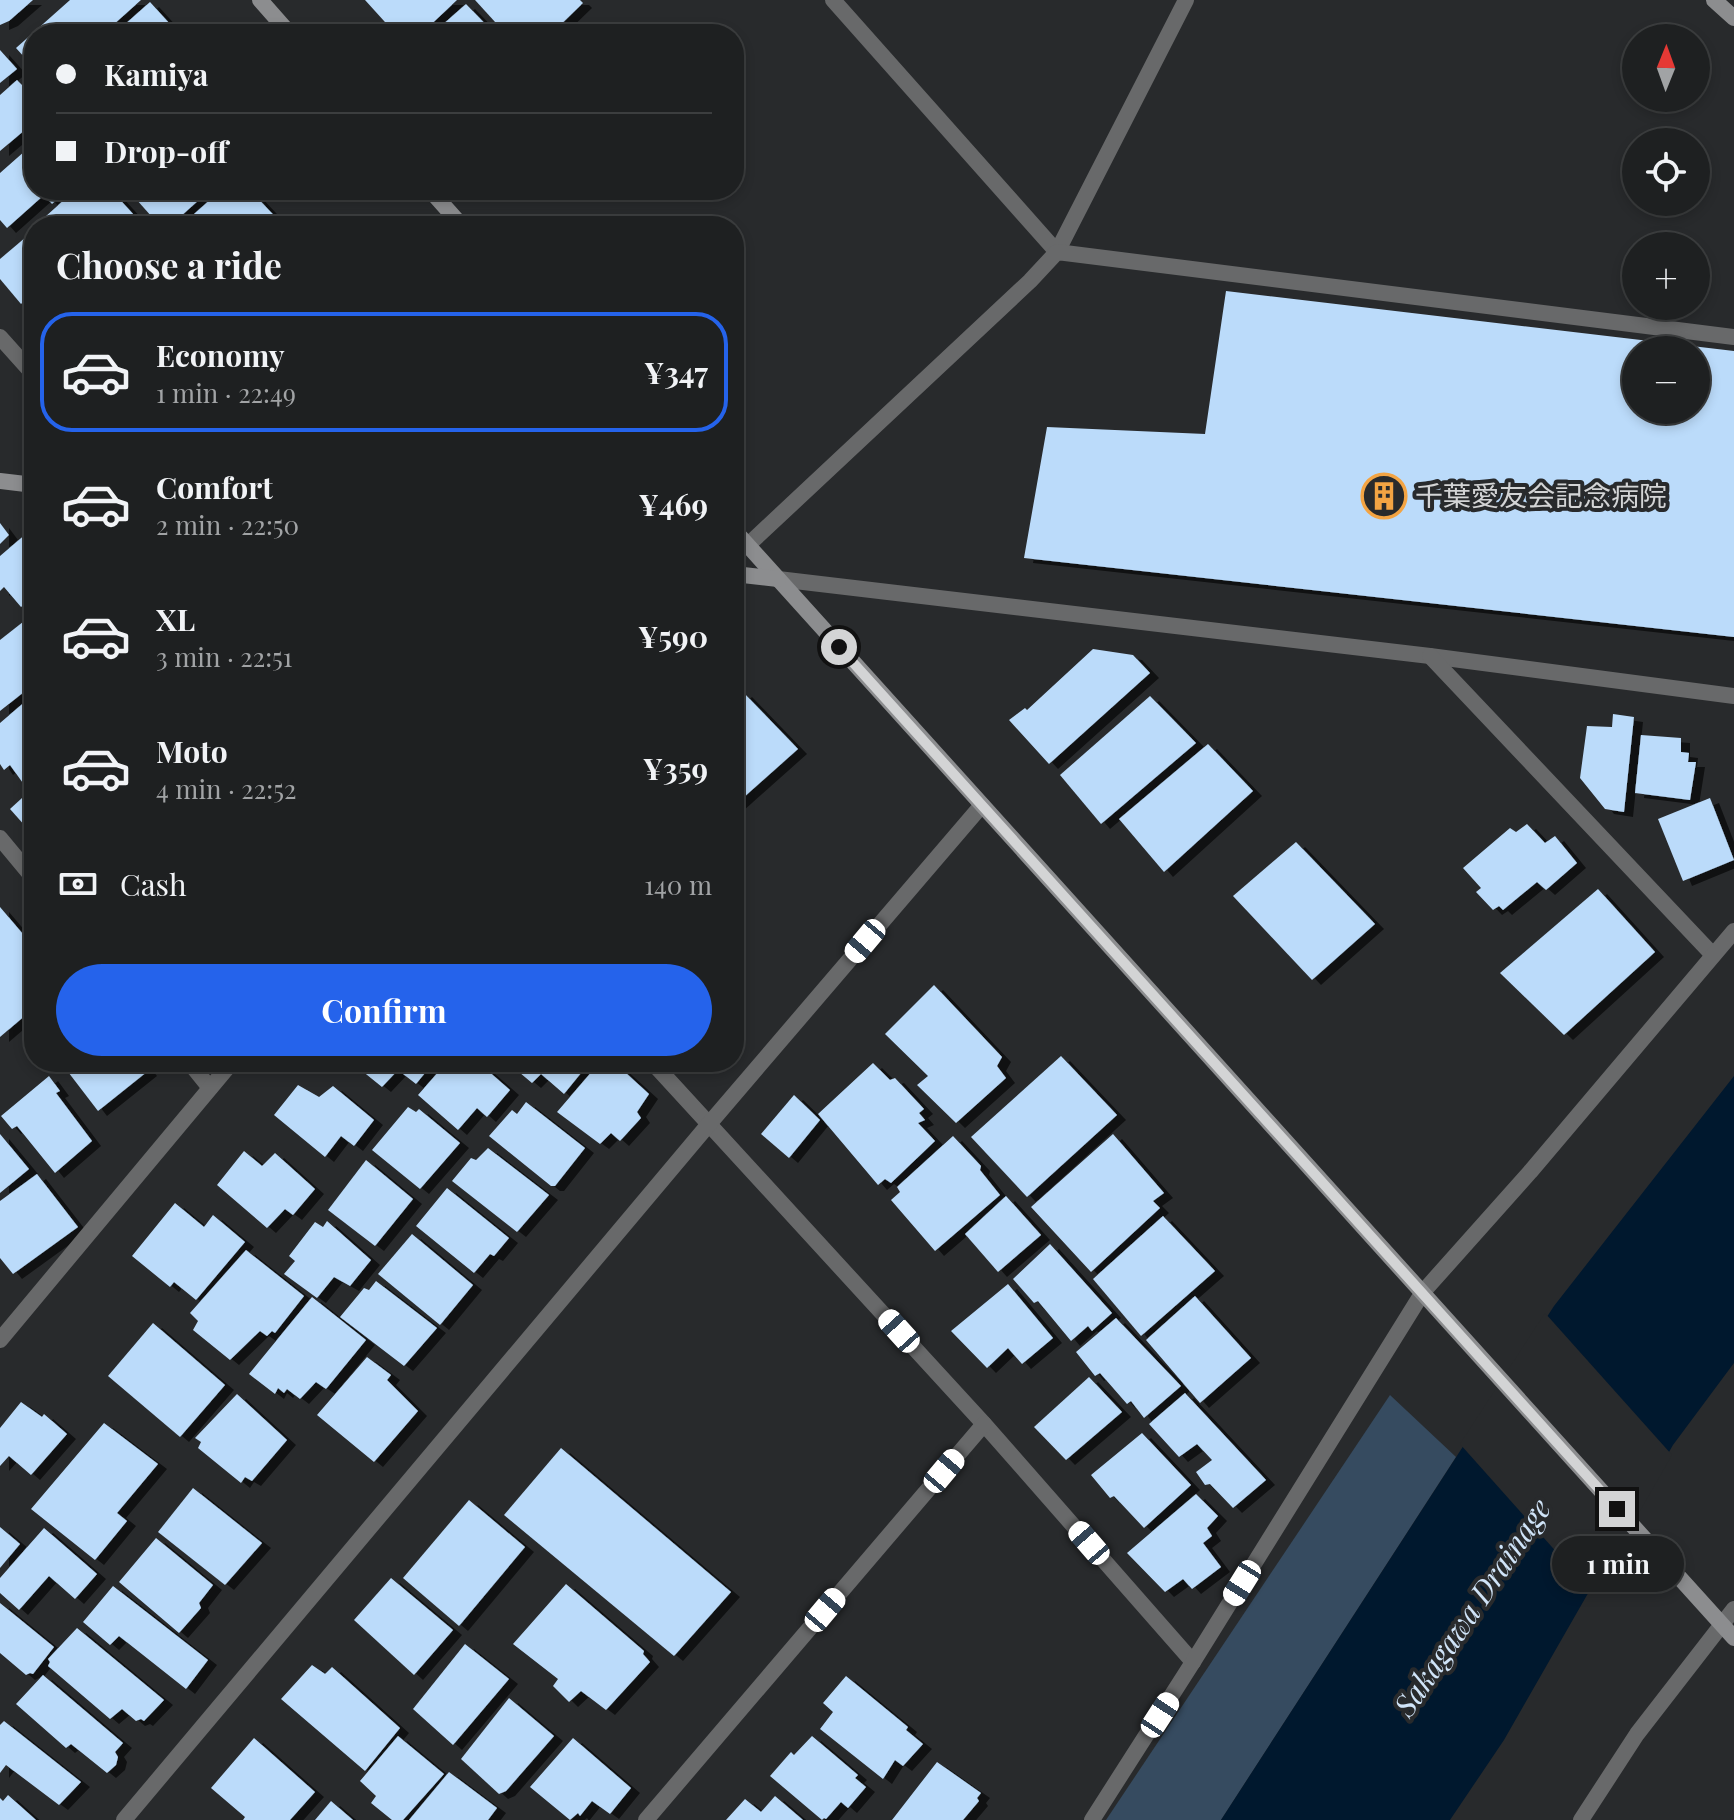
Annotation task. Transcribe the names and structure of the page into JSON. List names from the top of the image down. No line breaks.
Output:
{"water":["Sakagawa Drainage"],"places":{"building":["千葉愛友会記念病院"]},"north":"top","page":{"map_buttons":["+","−"],"banner":["Kamiya","Drop-off"],"heading":"Choose a ride","list":[{"name":"Economy","note":"1 min · 22:49","value":"¥347"},{"name":"Comfort","note":"2 min · 22:50","value":"¥469"},{"name":"XL","note":"3 min · 22:51","value":"¥590"},{"name":"Moto","note":"4 min · 22:52","value":"¥359"}],"pay":["Cash","140 m"],"buttons":"Confirm","bubble":"1 min"}}
